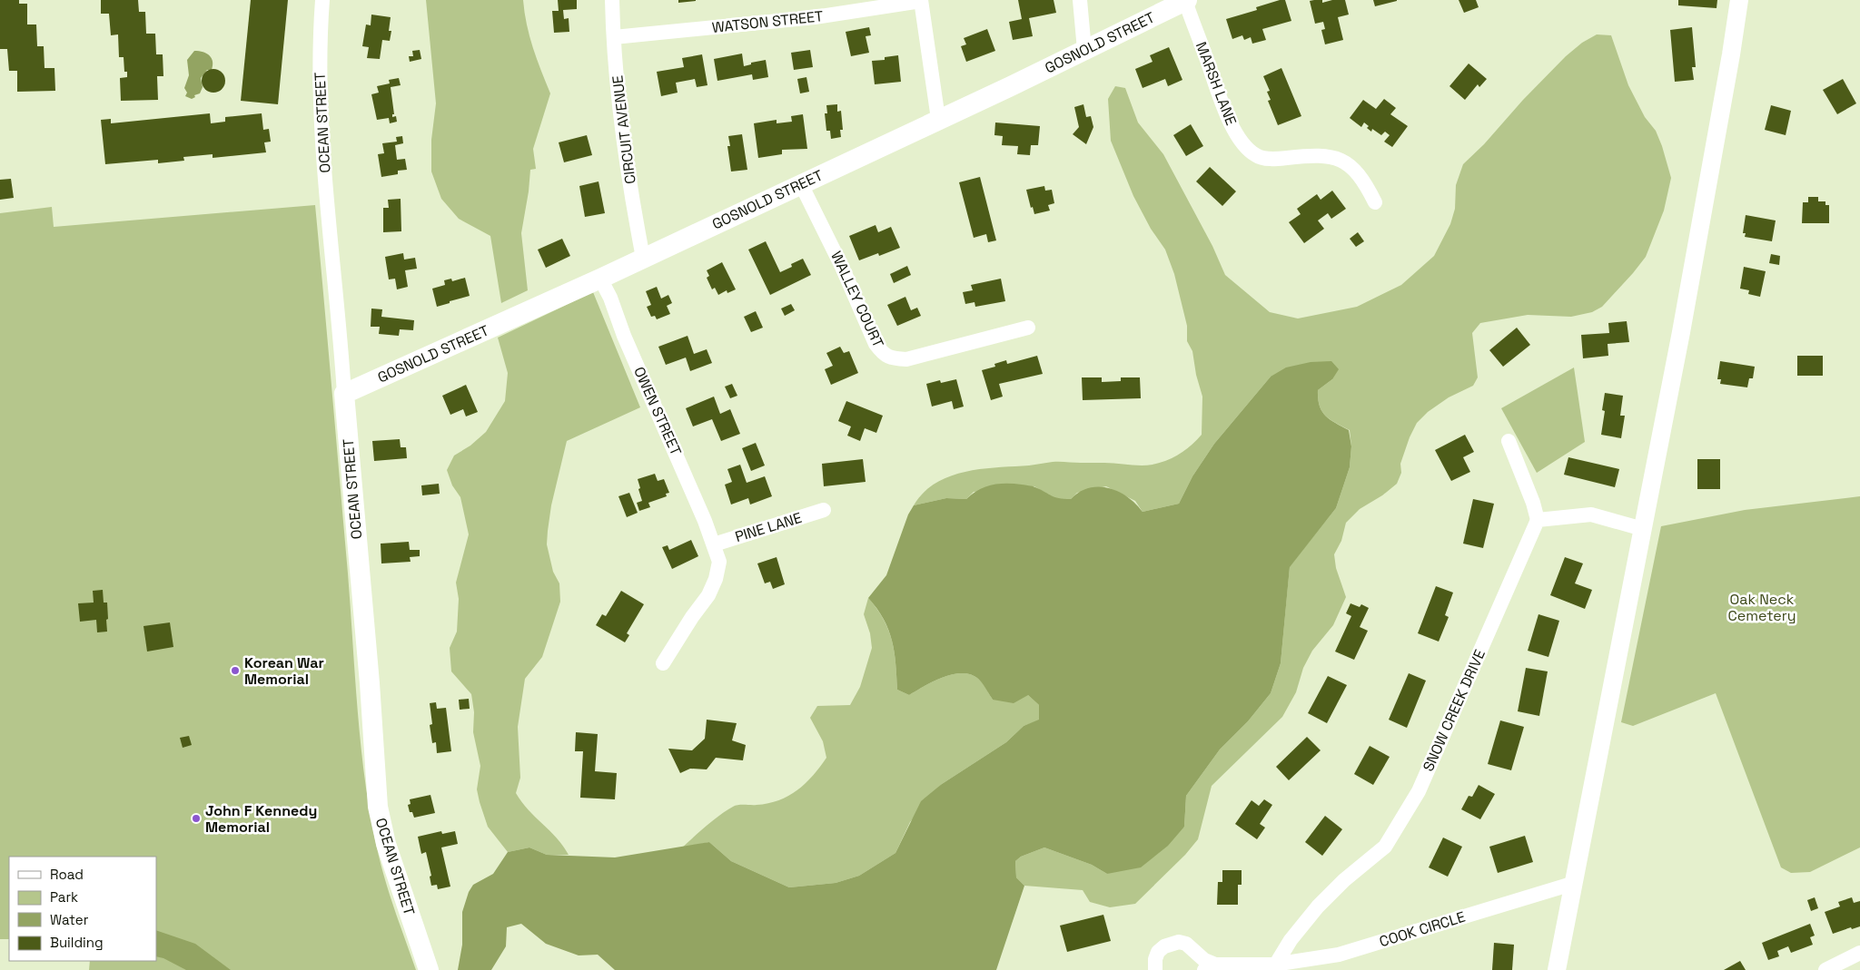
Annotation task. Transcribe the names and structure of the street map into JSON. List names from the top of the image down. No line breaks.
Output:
{"streets":{"main road":["GOSNOLD STREET","OCEAN STREET"],"street":["WATSON STREET","MARSH LANE","CIRCUIT AVENUE","WALLEY COURT","OWEN STREET","PINE LANE","SNOW CREEK DRIVE","COOK CIRCLE"]},"crossings":[["WATSON STREET","CIRCUIT AVENUE"],["GOSNOLD STREET","MARSH LANE"],["GOSNOLD STREET","OCEAN STREET"],["GOSNOLD STREET","CIRCUIT AVENUE"],["GOSNOLD STREET","WALLEY COURT"],["GOSNOLD STREET","OWEN STREET"],["OWEN STREET","PINE LANE"],["SNOW CREEK DRIVE","COOK CIRCLE"]],"parks":["Oak Neck Cemetery"],"places":["Korean War Memorial","John F Kennedy Memorial"],"legend":["Road","Park","Water","Building"]}
